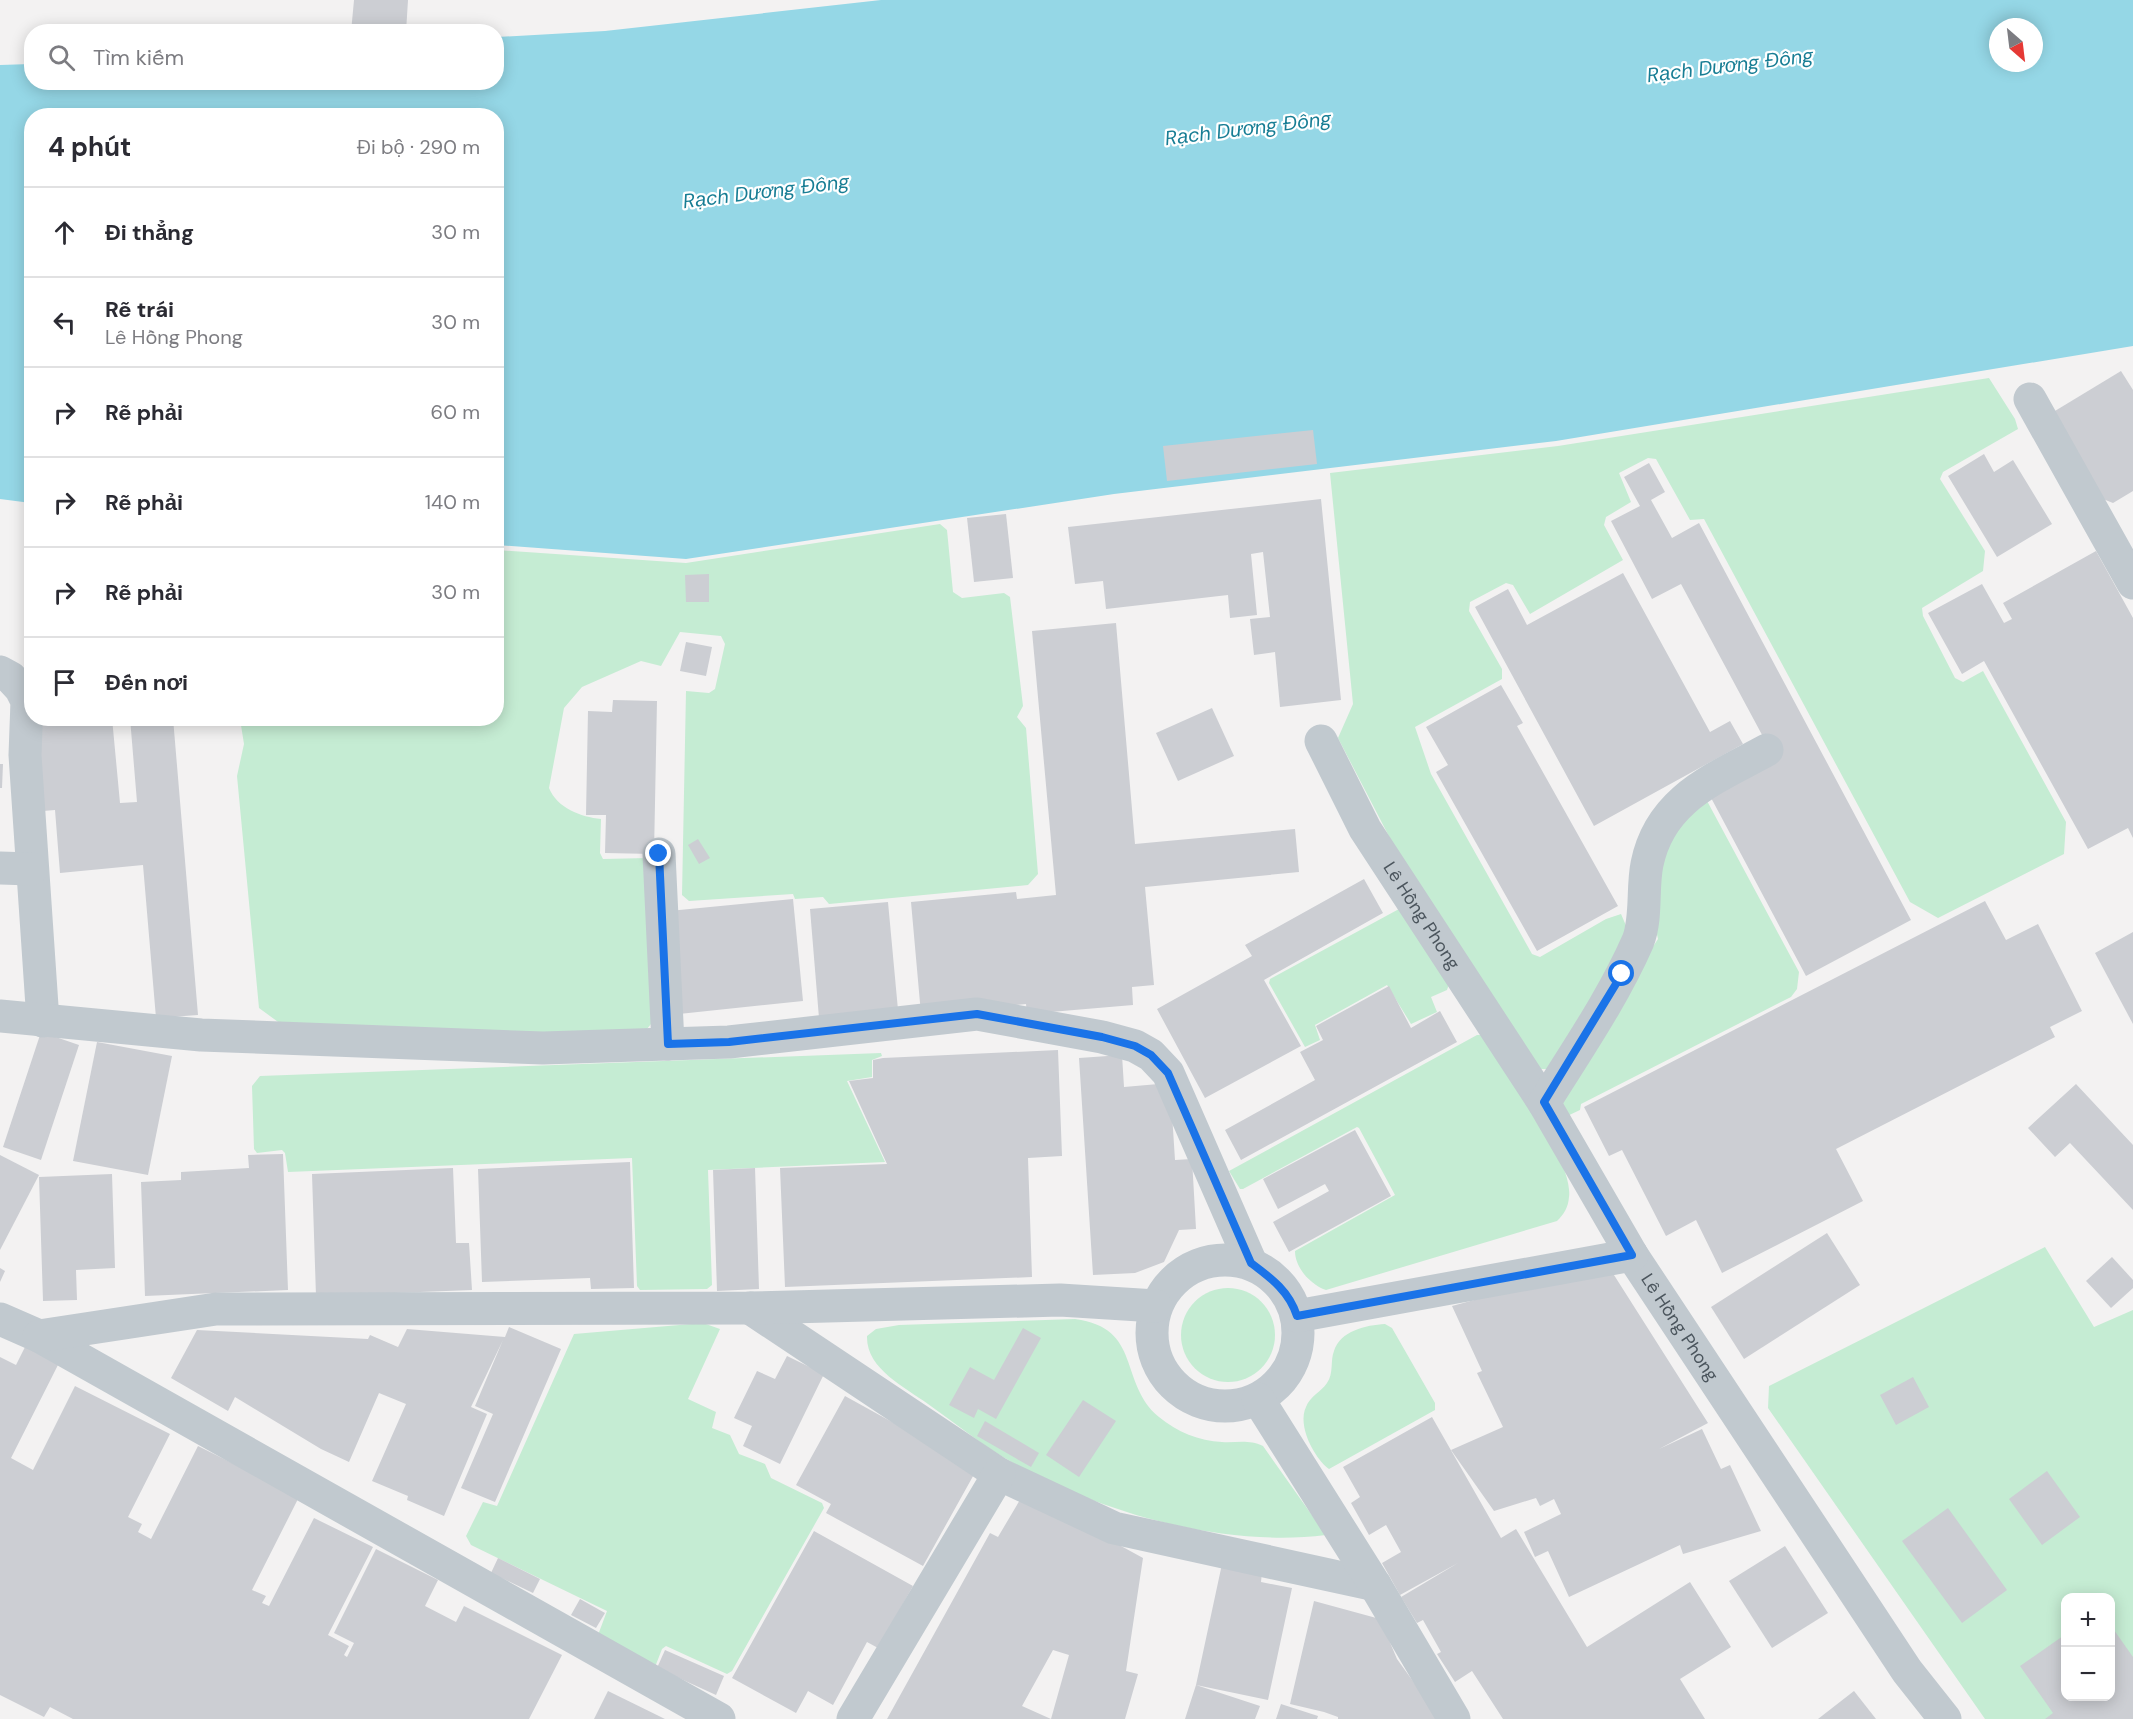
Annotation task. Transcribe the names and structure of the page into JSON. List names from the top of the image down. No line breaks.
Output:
{"streets":{"street":["Lê Hồng Phong"]},"water":["Rạch Dương Đông"],"north":"bottom right","page":{"search":"Tìm kiếm","heading":["4 phút","Đi bộ · 290 m"],"list":[["Đi thẳng","30 m"],["Rẽ trái","Lê Hồng Phong","30 m"],["Rẽ phải","60 m"],["Rẽ phải","140 m"],["Rẽ phải","30 m"],"Đến nơi"],"map_buttons":["+","−"]}}
